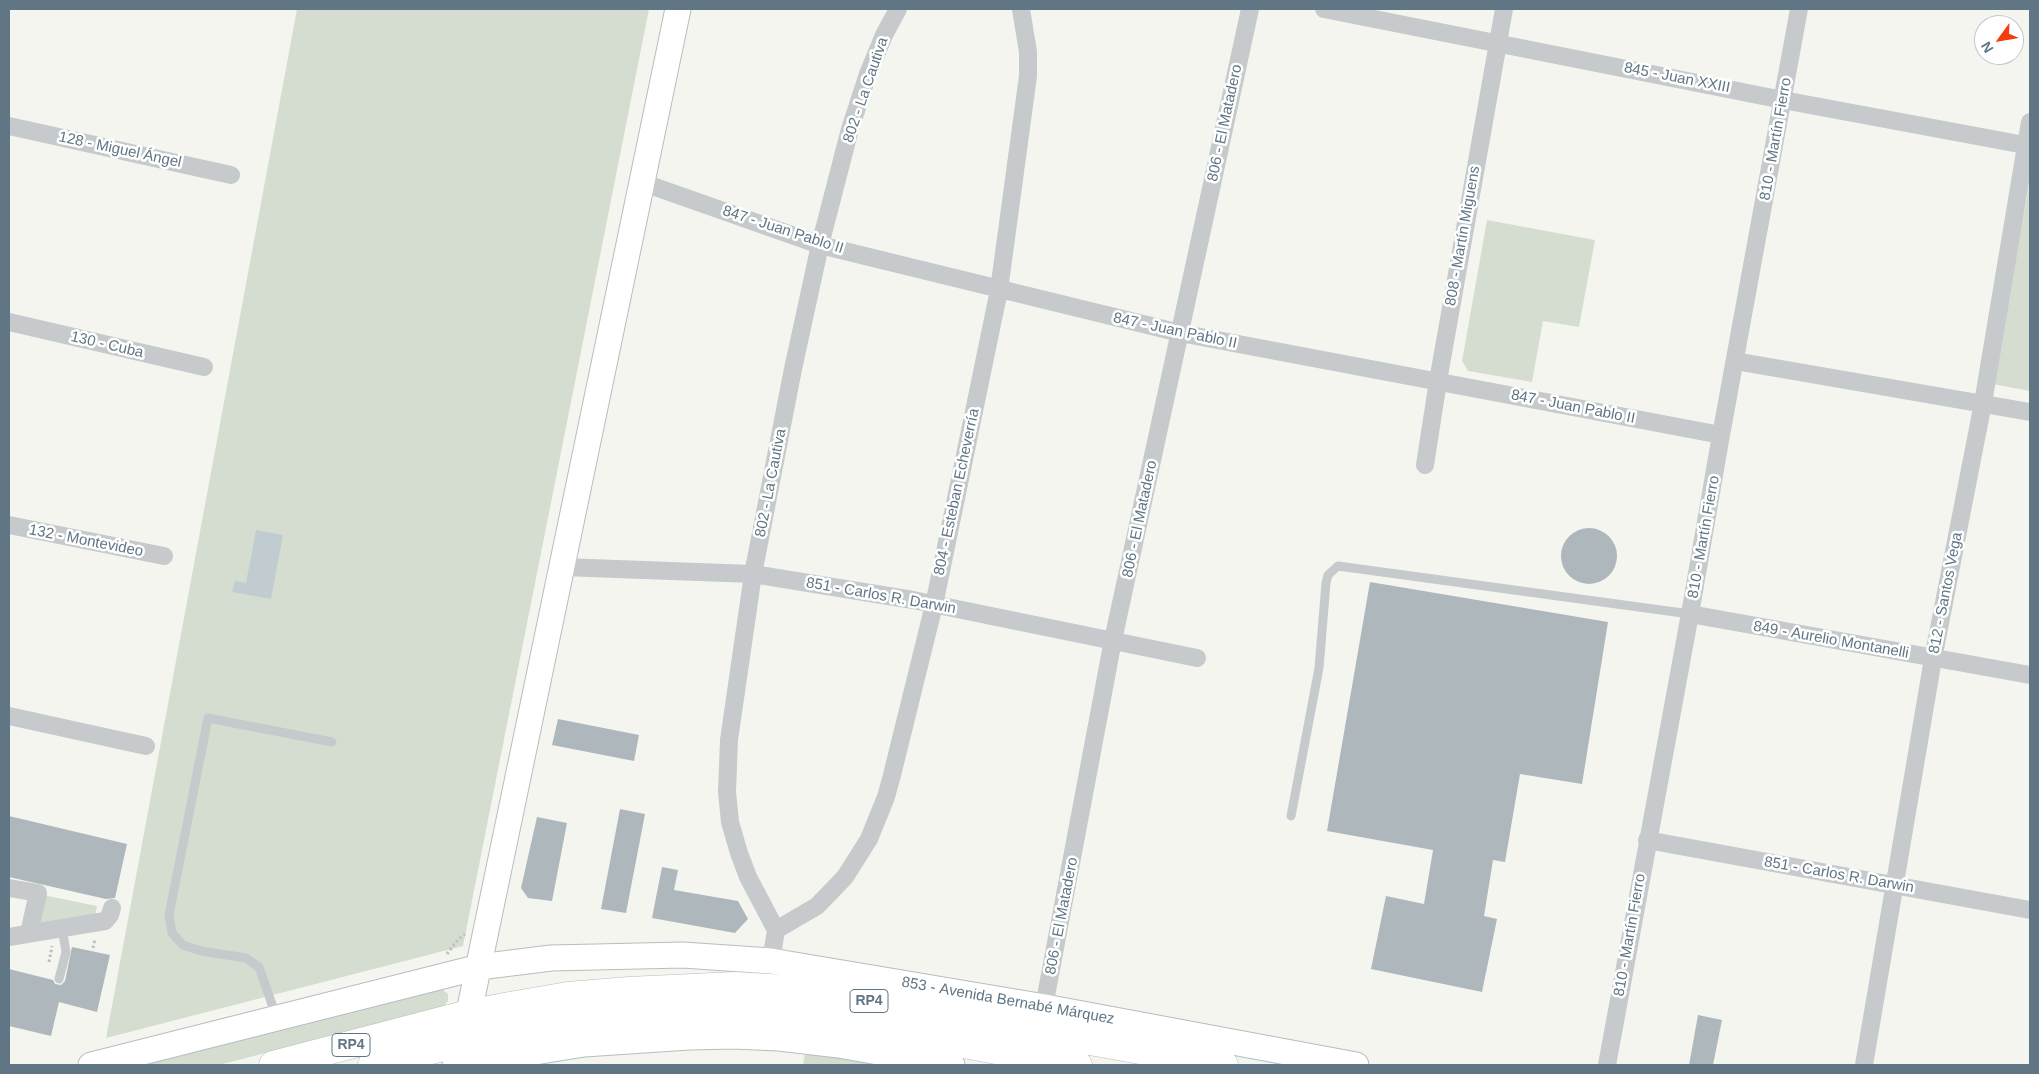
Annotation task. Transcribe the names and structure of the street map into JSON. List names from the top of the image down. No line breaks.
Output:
{"streets":{"main road":["RP4","853 - Avenida Bernabé Márquez"],"street":["845 - Juan XXIII","802 - La Cautiva","806 - El Matadero","810 - Martín Fierro","128 - Miguel Ángel","847 - Juan Pablo II","808 - Martín Miguens","130 - Cuba","804 - Esteban Echeverría","132 - Montevideo","812 - Santos Vega","851 - Carlos R. Darwin","849 - Aurelio Montanelli"]},"crossings":[["845 - Juan XXIII","810 - Martín Fierro"],["845 - Juan XXIII","808 - Martín Miguens"],["845 - Juan XXIII","812 - Santos Vega"],["802 - La Cautiva","847 - Juan Pablo II"],["802 - La Cautiva","804 - Esteban Echeverría"],["802 - La Cautiva","851 - Carlos R. Darwin"],["806 - El Matadero","847 - Juan Pablo II"],["806 - El Matadero","851 - Carlos R. Darwin"],["806 - El Matadero","853 - Avenida Bernabé Márquez"],["810 - Martín Fierro","847 - Juan Pablo II"],["810 - Martín Fierro","851 - Carlos R. Darwin"],["810 - Martín Fierro","849 - Aurelio Montanelli"],["847 - Juan Pablo II","808 - Martín Miguens"],["847 - Juan Pablo II","804 - Esteban Echeverría"],["804 - Esteban Echeverría","851 - Carlos R. Darwin"],["812 - Santos Vega","851 - Carlos R. Darwin"],["812 - Santos Vega","849 - Aurelio Montanelli"],["RP4","853 - Avenida Bernabé Márquez"]],"north":"bottom left"}
